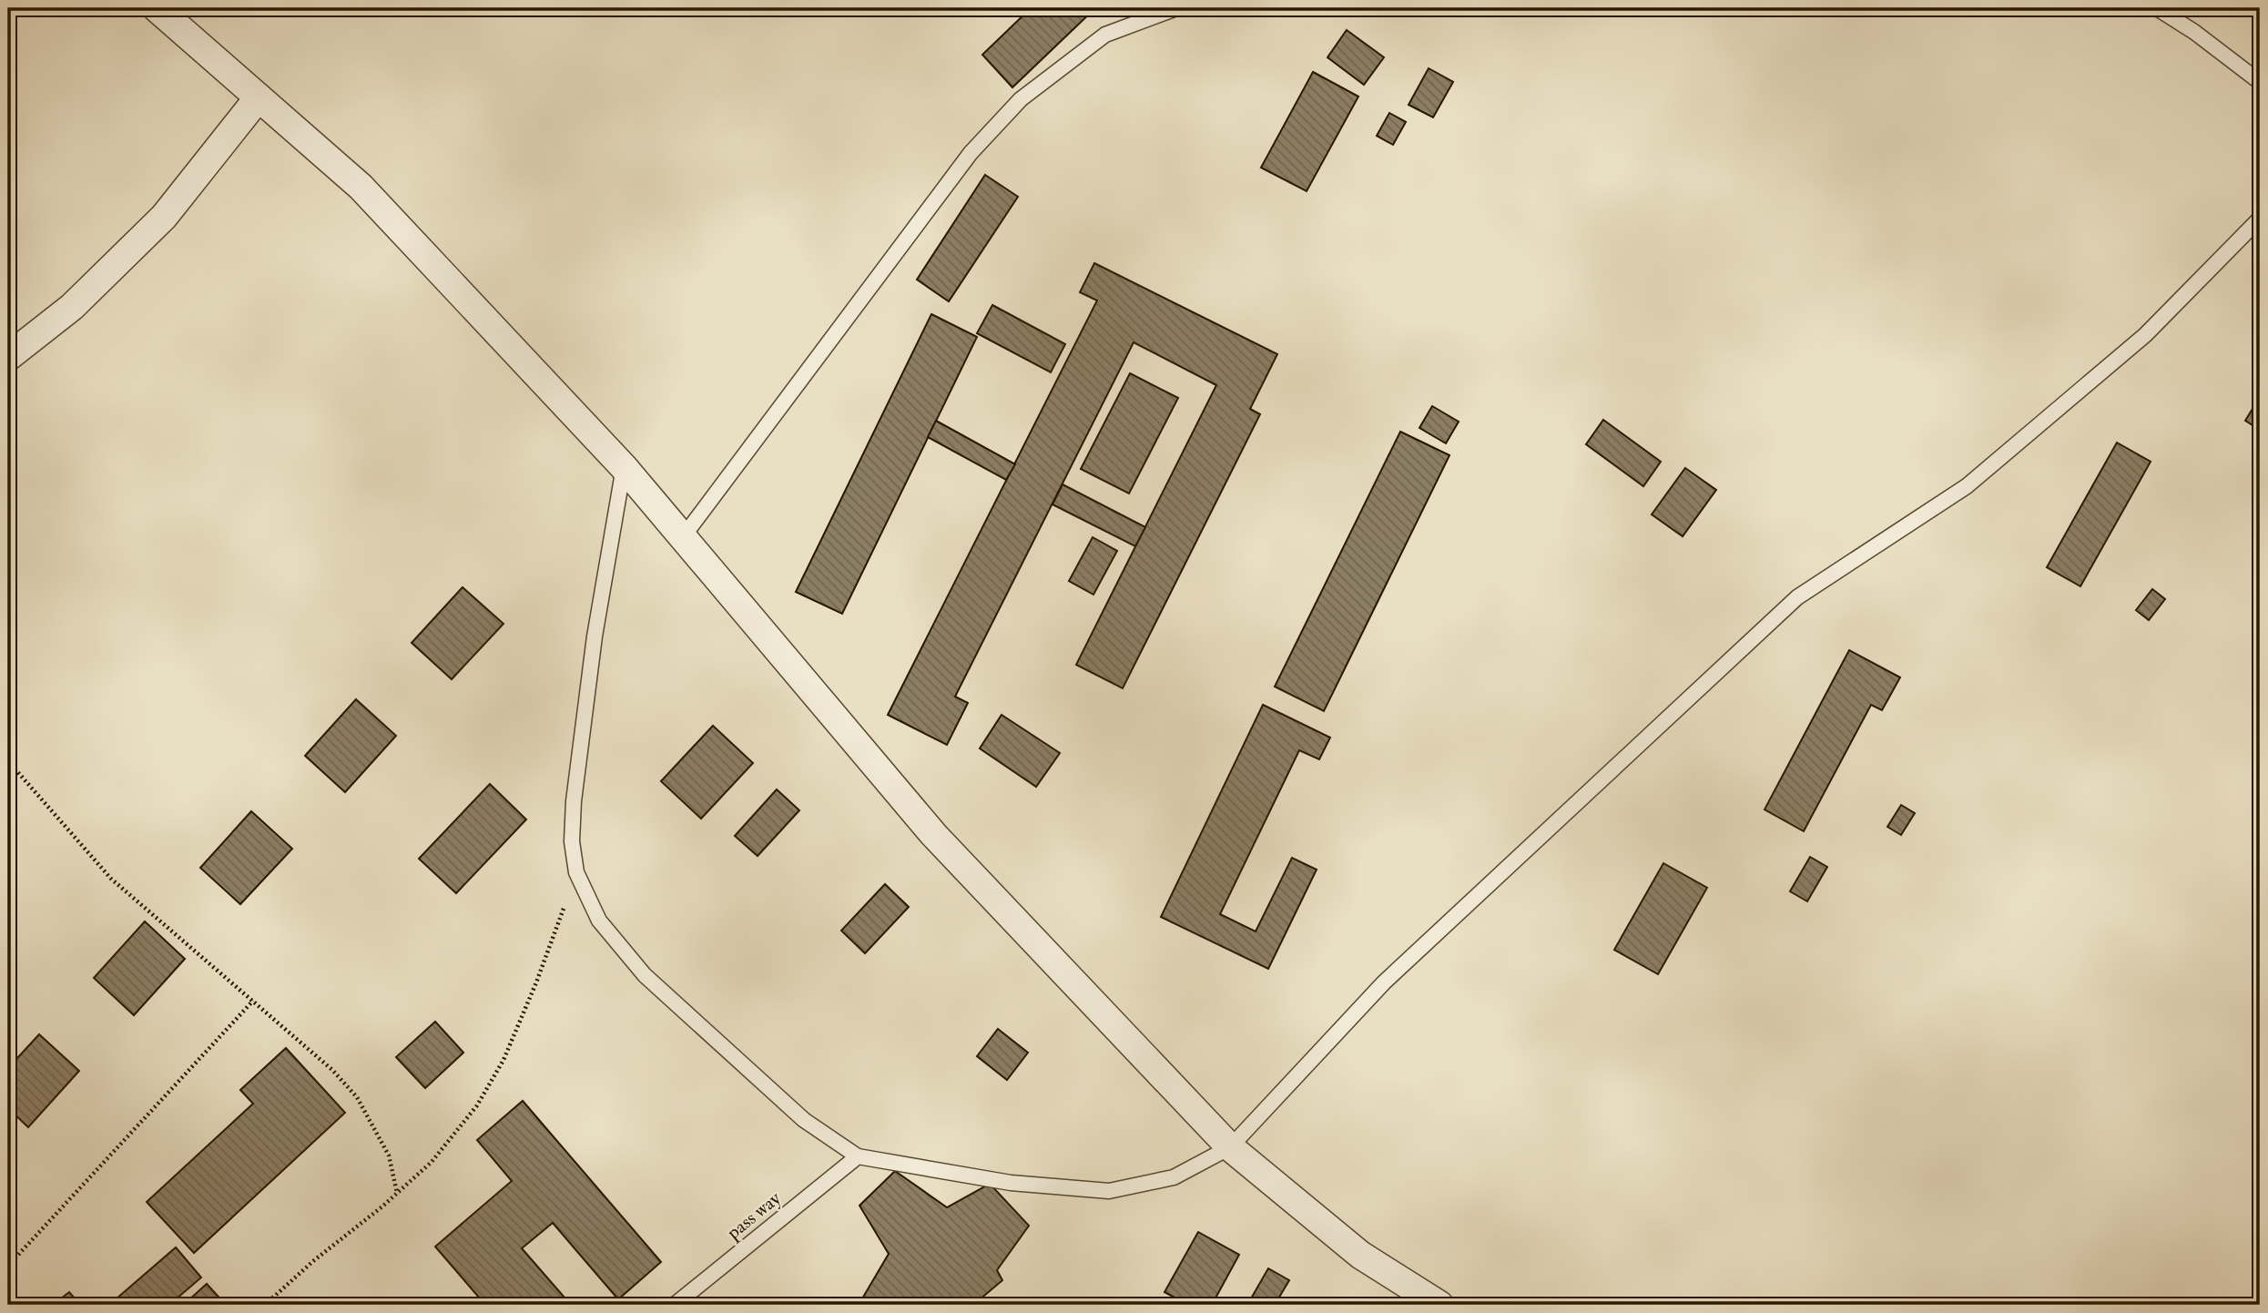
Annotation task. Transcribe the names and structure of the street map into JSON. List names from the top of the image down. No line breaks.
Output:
{"streets":{"lane":["pass way"]}}
